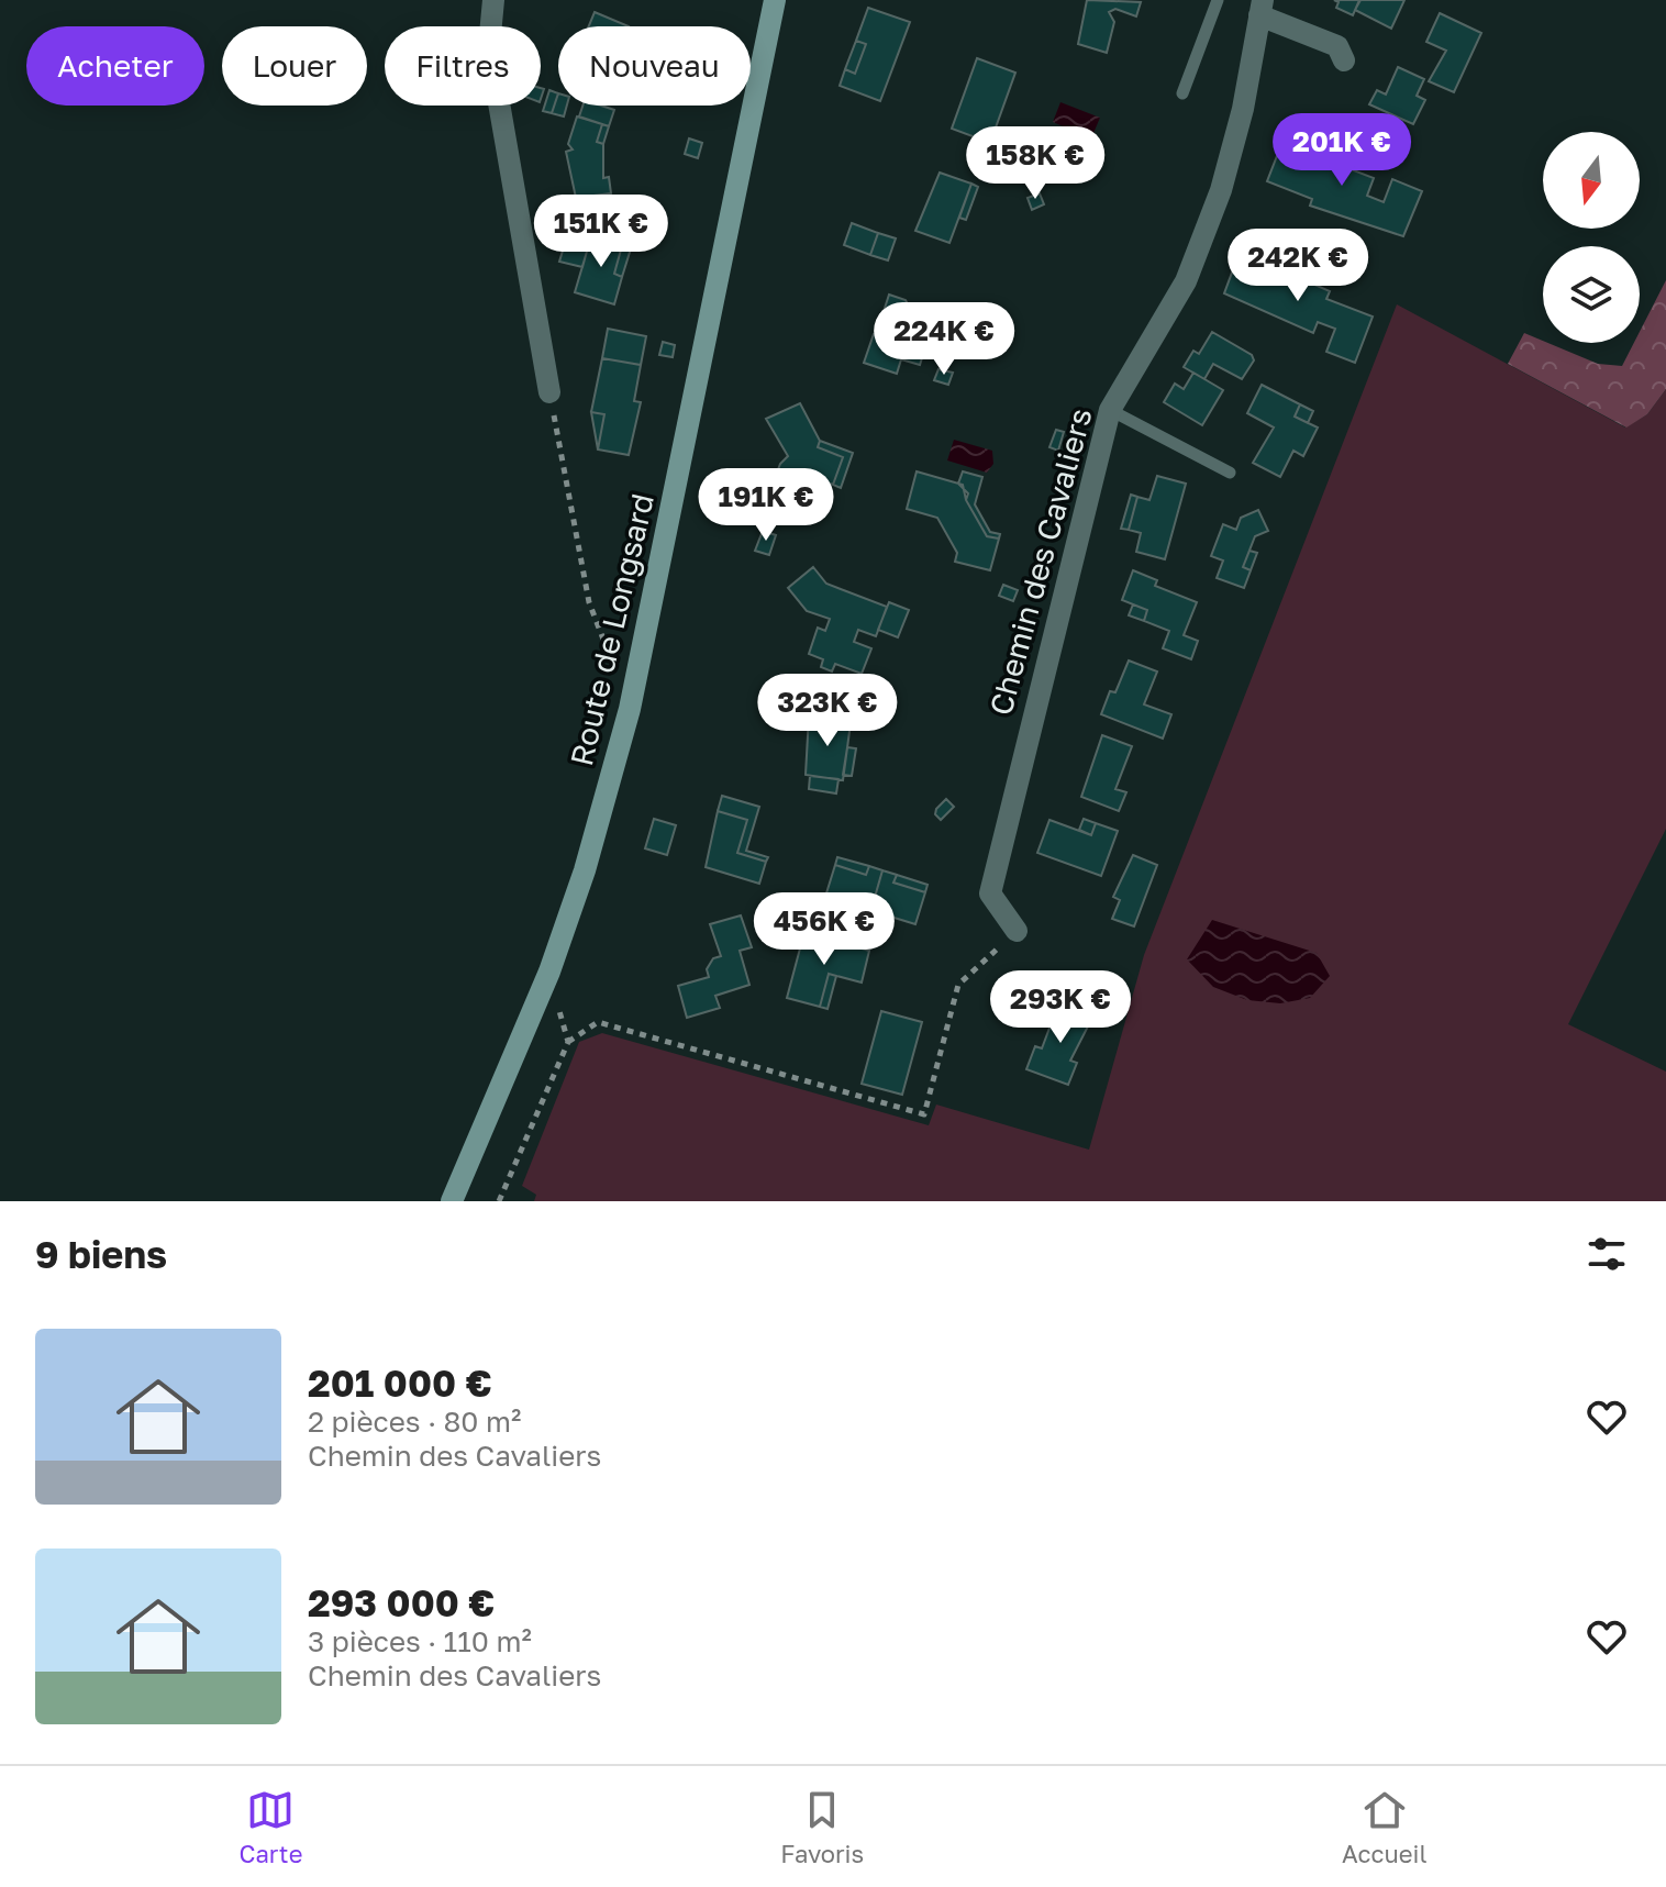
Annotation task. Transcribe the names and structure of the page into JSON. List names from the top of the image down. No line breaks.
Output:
{"streets":{"main road":["Route de Longsard"],"street":["Chemin des Cavaliers"]},"north":"bottom","page":{"chip":["Acheter","Louer","Filtres","Nouveau"],"price":["201K €","158K €","151K €","242K €","224K €","191K €","323K €","456K €","293K €"],"heading":"9 biens","list":[{"name":"201 000 €","note":"2 pièces · 80 m² · Chemin des Cavaliers"},{"name":"293 000 €","note":"3 pièces · 110 m² · Chemin des Cavaliers"}],"tabs":["Carte","Favoris","Accueil"]}}
